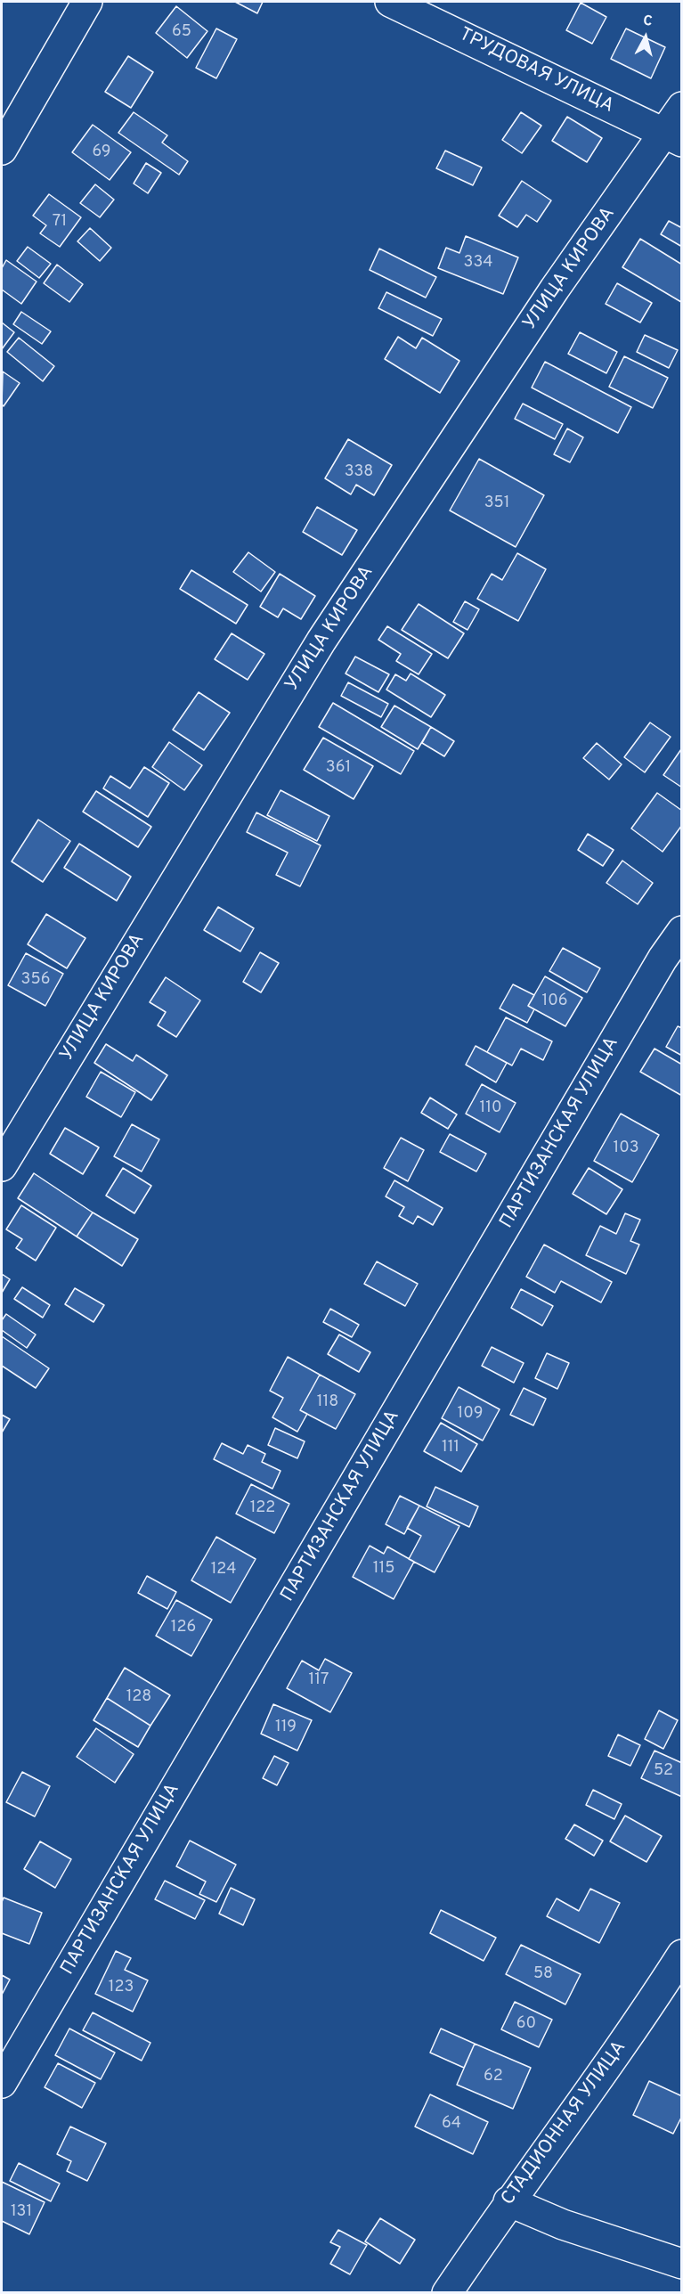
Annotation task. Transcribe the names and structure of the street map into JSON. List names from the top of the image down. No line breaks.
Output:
{"streets":{"street":["ТРУДОВАЯ УЛИЦА","УЛИЦА КИРОВА","ПАРТИЗАНСКАЯ УЛИЦА","СТАДИОННАЯ УЛИЦА"]},"crossings":[["ТРУДОВАЯ УЛИЦА","УЛИЦА КИРОВА"]],"house_numbers":["65","69","71","334","338","351","361","356","106","110","103","118","109","111","122","115","124","126","117","128","119","52","58","123","60","62","64","131"],"north":"top"}
